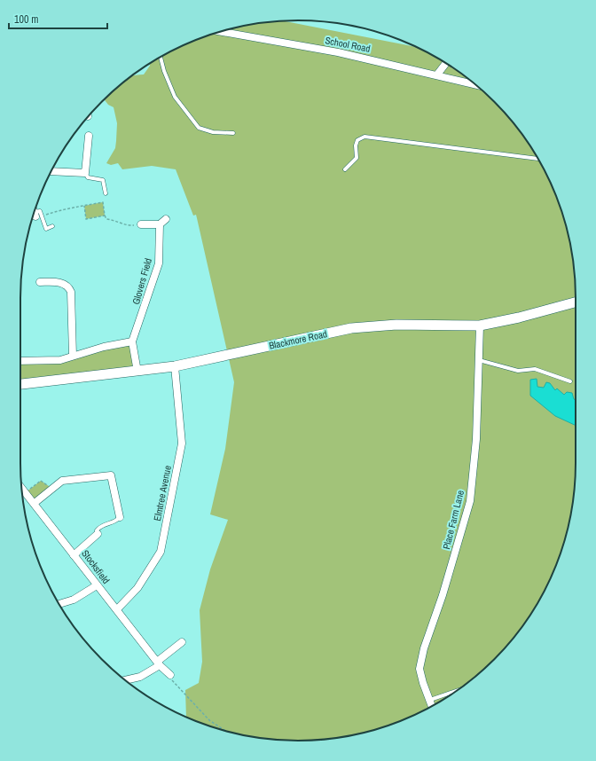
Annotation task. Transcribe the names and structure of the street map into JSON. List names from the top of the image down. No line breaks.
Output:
{"streets":{"street":["School Road","Glovers Field","Blackmore Road","Elmtree Avenue","Place Farm Lane","Stocksfield"]},"crossings":[["Glovers Field","Blackmore Road"],["Blackmore Road","Elmtree Avenue"],["Blackmore Road","Place Farm Lane"],["Elmtree Avenue","Stocksfield"]],"scale_bar":"100 m"}
